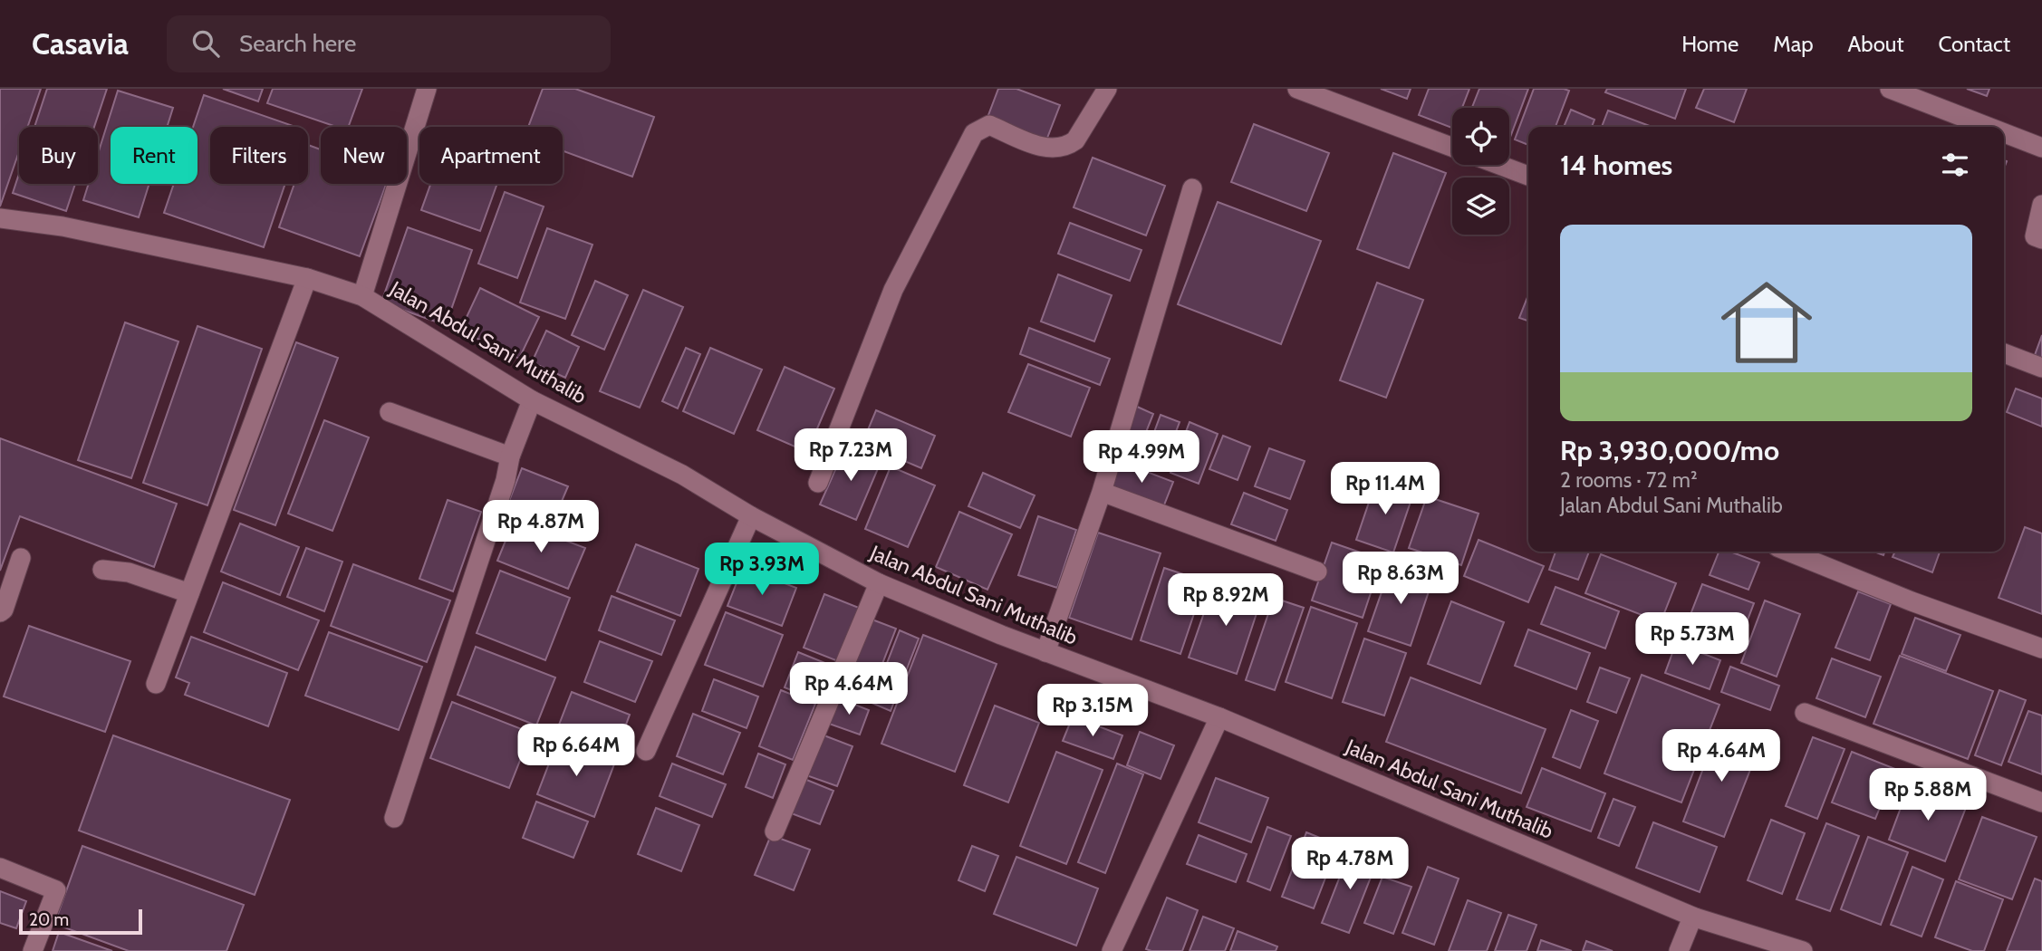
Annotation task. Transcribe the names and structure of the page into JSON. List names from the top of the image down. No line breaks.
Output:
{"streets":{"street":["Jalan Abdul Sani Muthalib"]},"scale_bar":"20 m","page":{"header":"Casavia","search":"Search here","nav":["Home","Map","About","Contact"],"chip":["Buy","Rent","Filters","New","Apartment"],"heading":"14 homes","list":[{"name":"Rp 3,930,000/mo","note":"2 rooms · 72 m² · Jalan Abdul Sani Muthalib"}],"price":["Rp 7.23M","Rp 4.99M","Rp 11.4M","Rp 4.87M","Rp 3.93M","Rp 8.63M","Rp 8.92M","Rp 5.73M","Rp 4.64M","Rp 3.15M","Rp 6.64M","Rp 4.64M","Rp 5.88M","Rp 4.78M"],"scale":"20 m"}}
